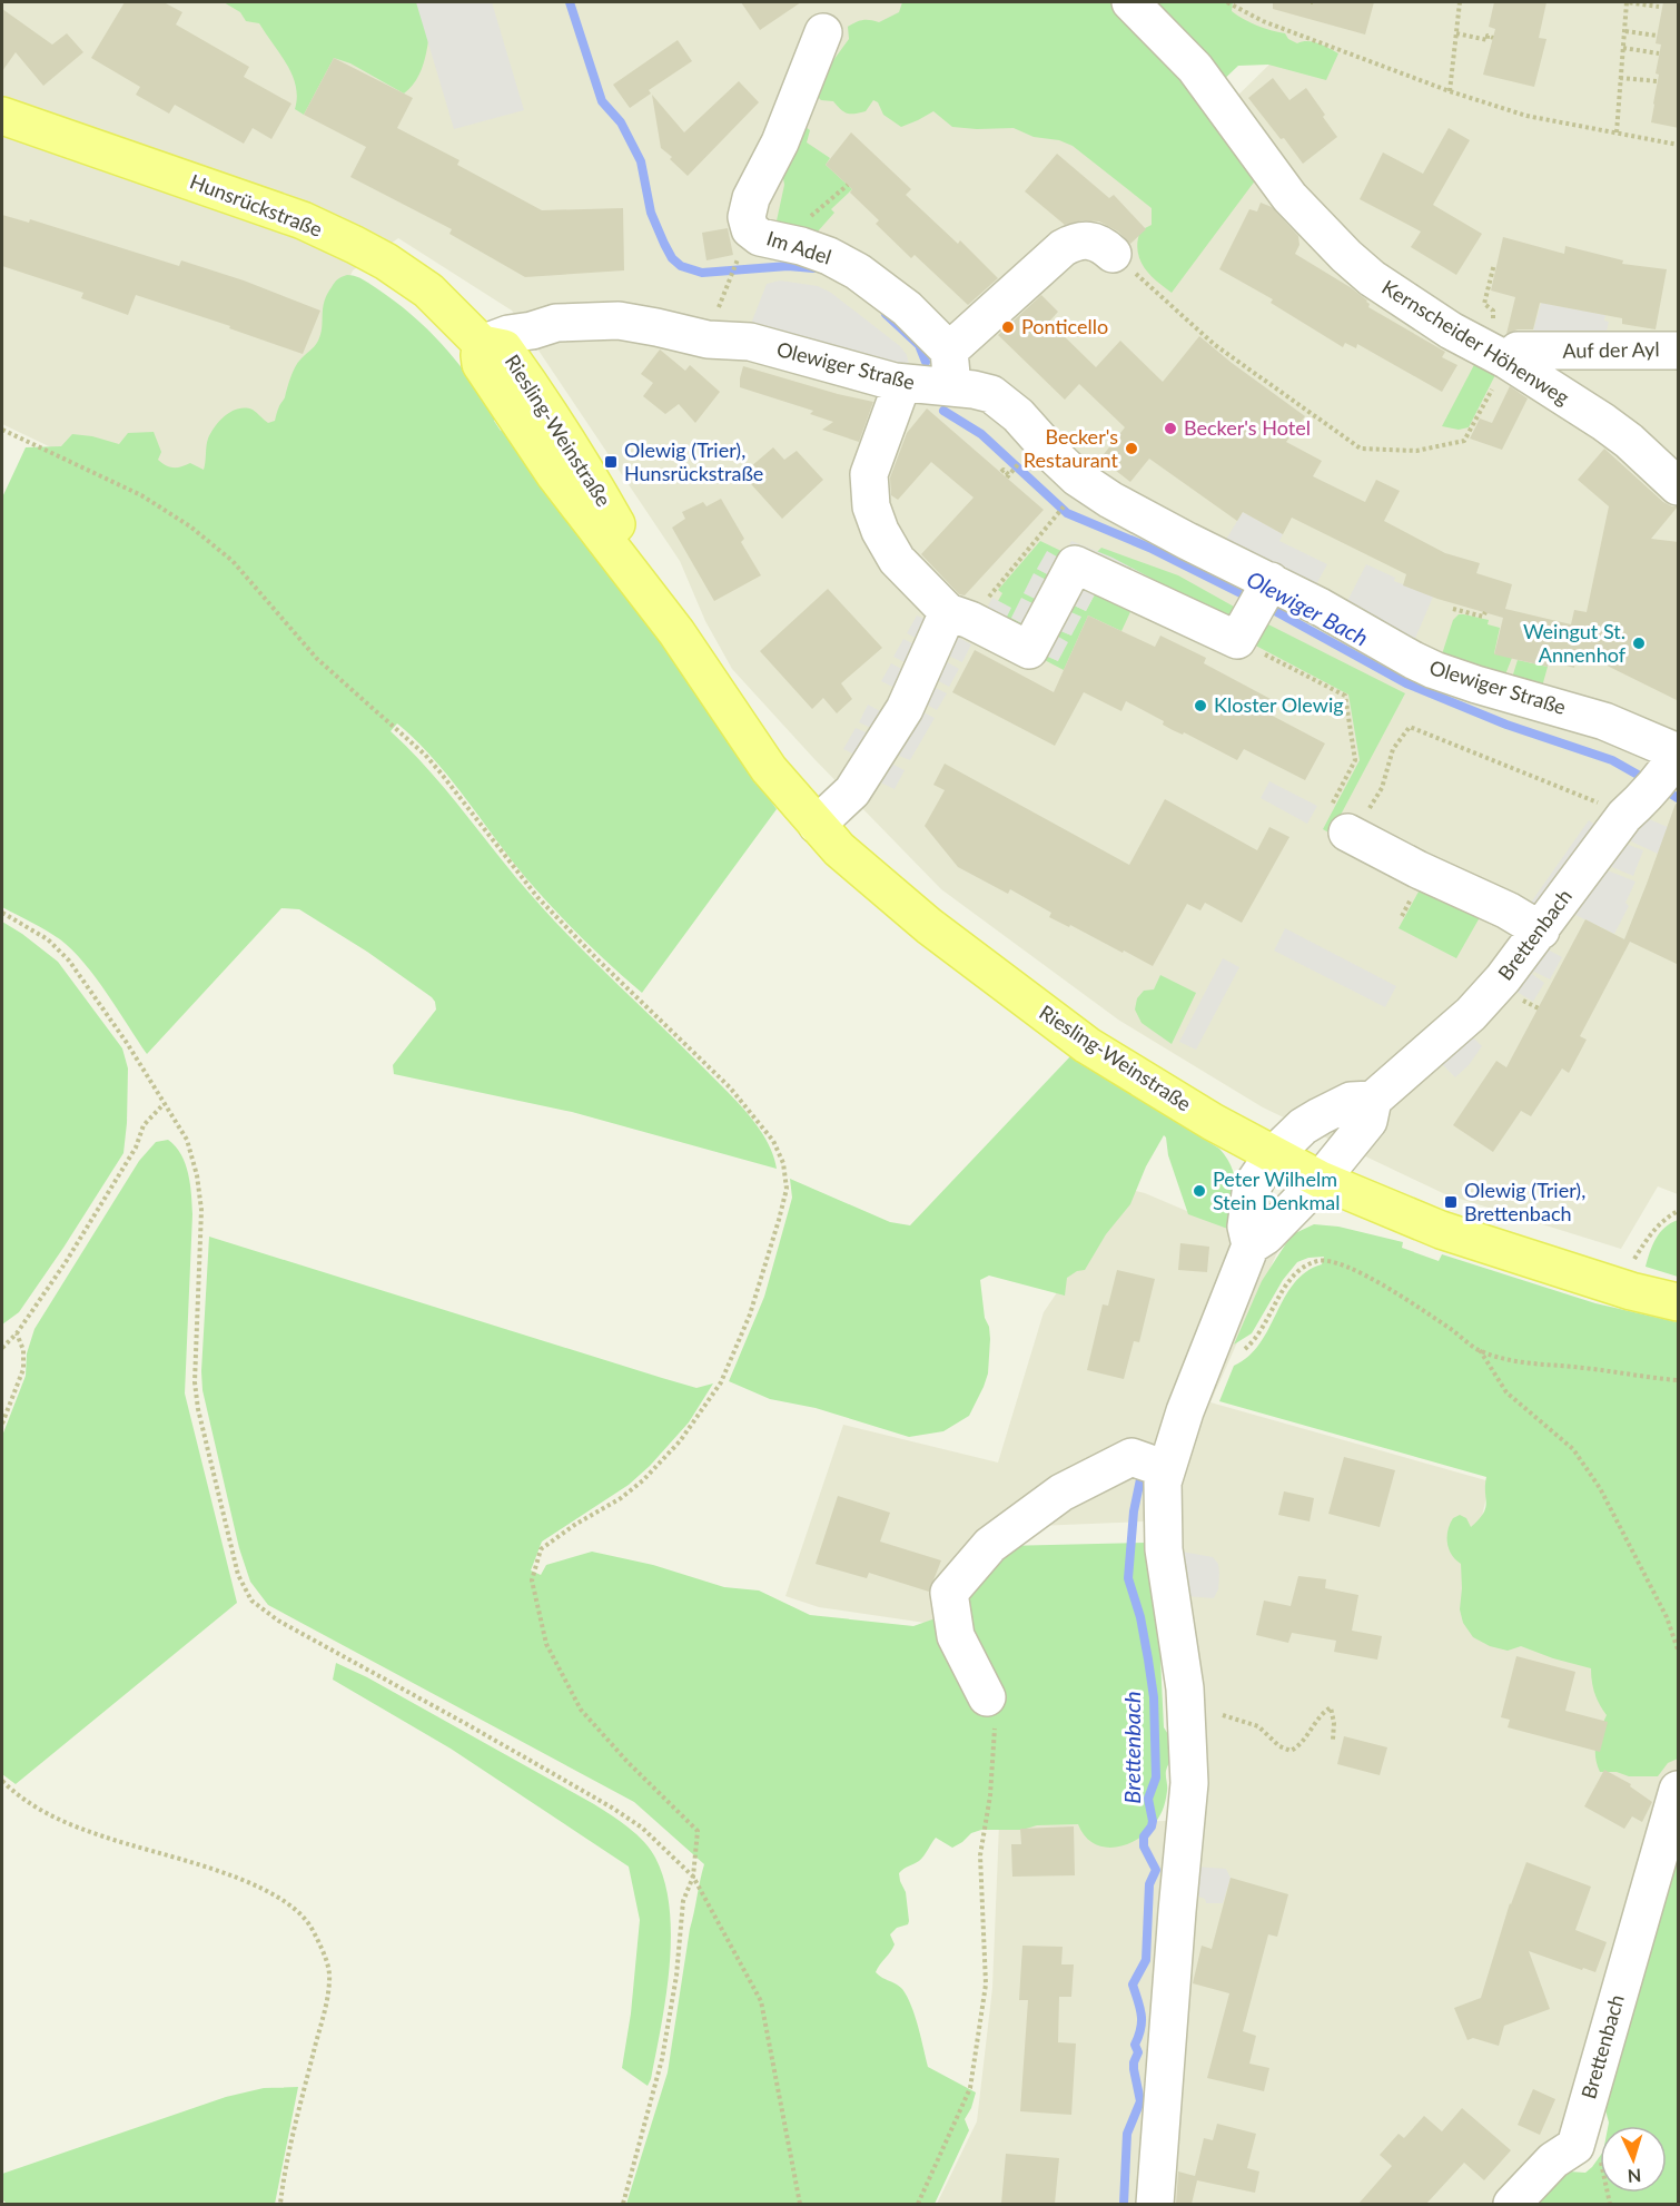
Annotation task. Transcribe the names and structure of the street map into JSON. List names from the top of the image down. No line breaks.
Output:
{"streets":{"main road":["Hunsrückstraße","Riesling-Weinstraße"],"street":["Im Adel","Kernscheider Höhenweg","Auf der Ayl","Olewiger Straße","Brettenbach"]},"crossings":[["Hunsrückstraße","Olewiger Straße"],["Hunsrückstraße","Riesling-Weinstraße"],["Kernscheider Höhenweg","Auf der Ayl"],["Olewiger Straße","Riesling-Weinstraße"],["Olewiger Straße","Brettenbach"],["Riesling-Weinstraße","Brettenbach"]],"water":["Olewiger Bach","Brettenbach"],"places":{"other":["Ponticello","Becker's Hotel","Becker's Restaurant","Weingut St. Annenhof","Kloster Olewig","Peter Wilhelm Stein Denkmal"],"transit":["Olewig (Trier), Hunsrückstraße","Olewig (Trier), Brettenbach"]},"north":"bottom"}
